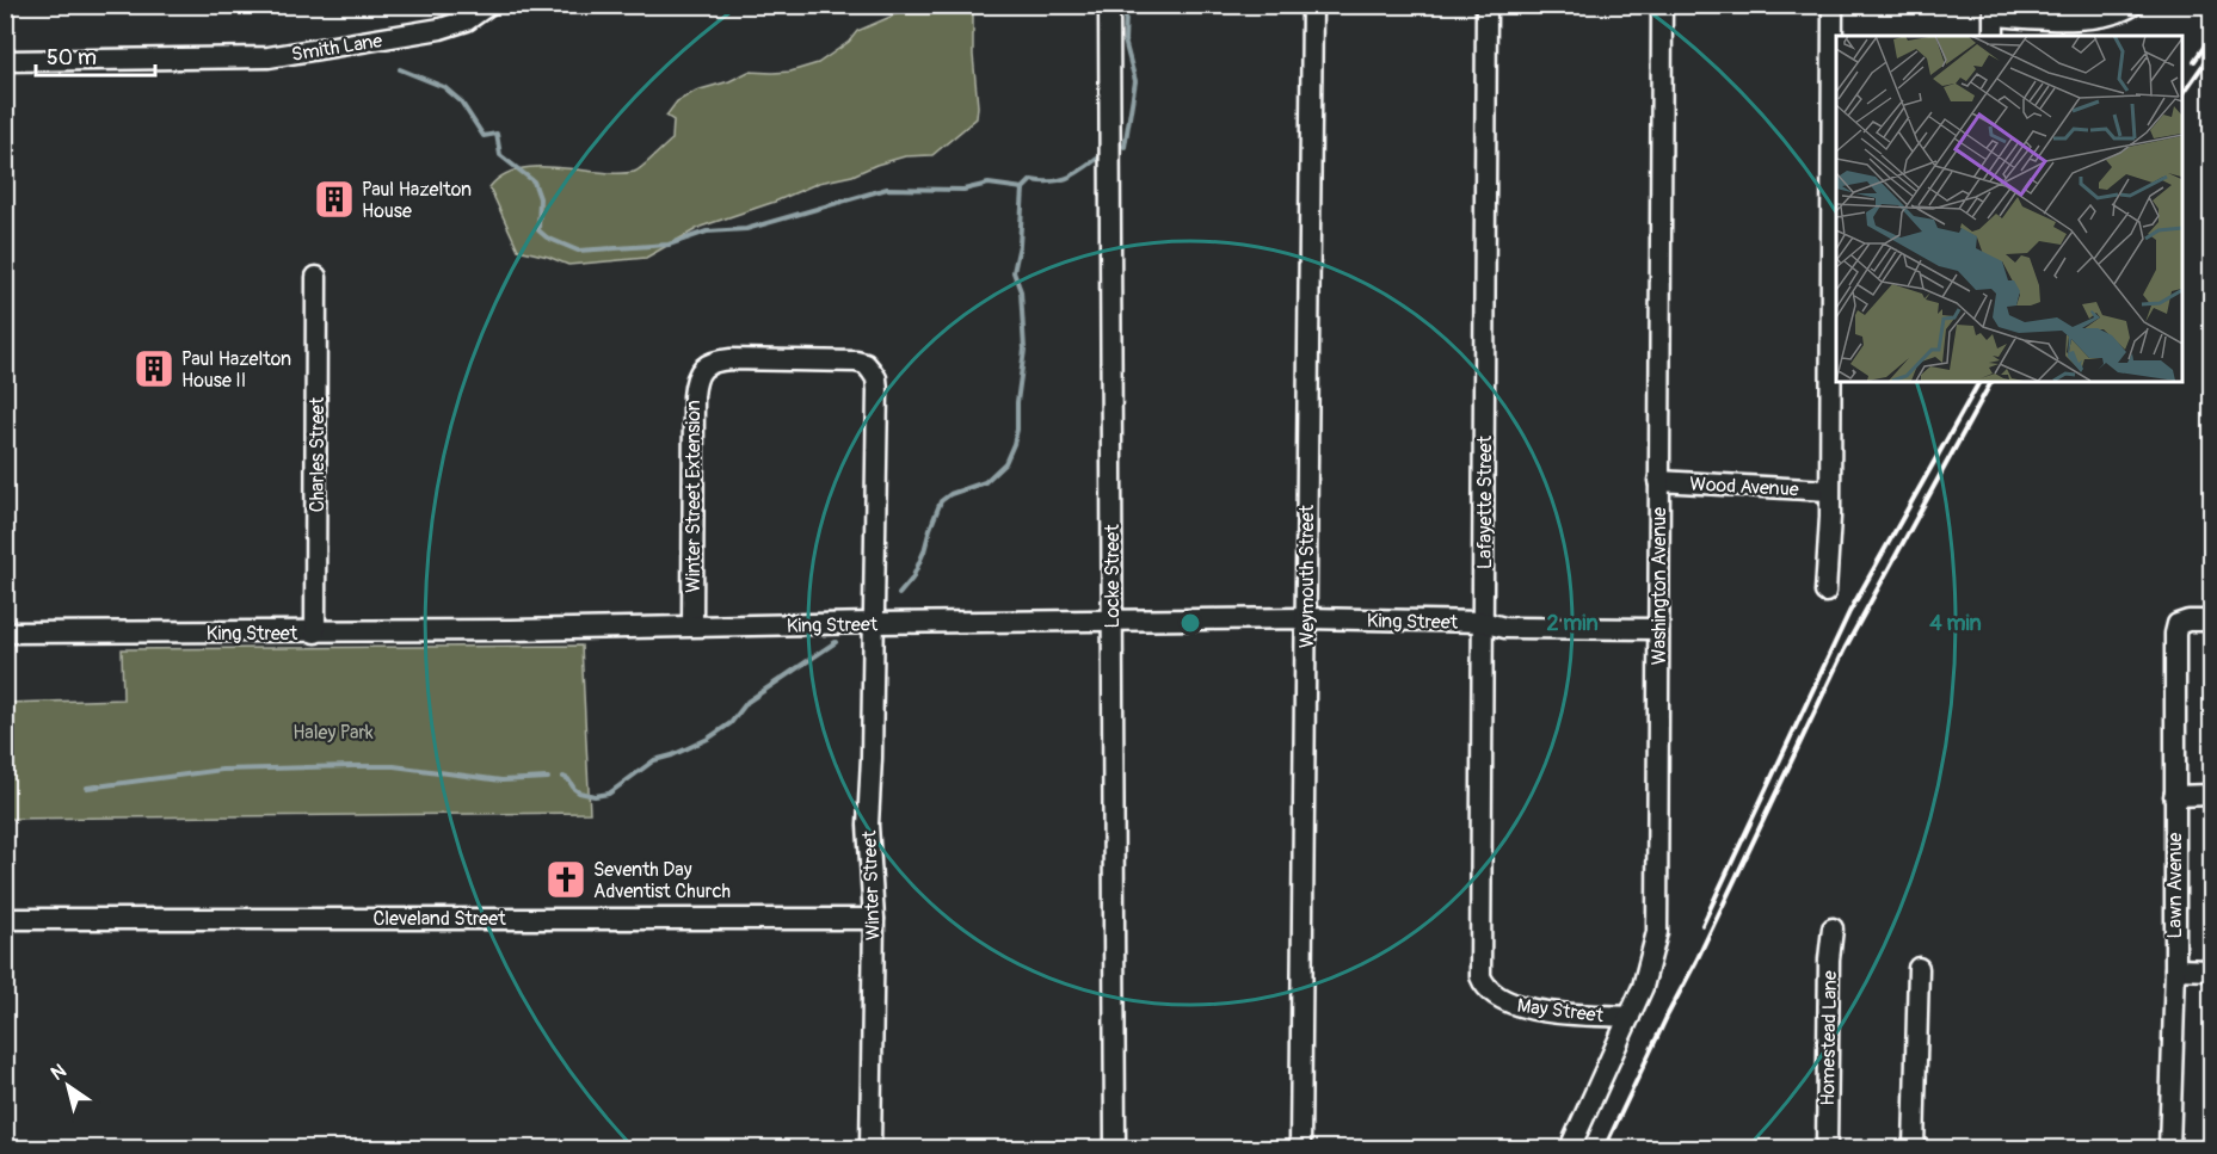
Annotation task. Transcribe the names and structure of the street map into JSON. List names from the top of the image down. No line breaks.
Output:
{"streets":{"street":["Smith Lane","Charles Street","Wood Avenue","Winter Street Extension","Lafayette Street","Locke Street","Weymouth Street","Washington Avenue","King Street","Winter Street","Lawn Avenue","Cleveland Street","May Street","Homestead Lane"]},"crossings":[["Charles Street","King Street"],["Wood Avenue","Washington Avenue"],["Winter Street Extension","King Street"],["Winter Street Extension","Winter Street"],["Lafayette Street","King Street"],["Lafayette Street","May Street"],["Locke Street","King Street"],["Weymouth Street","King Street"],["Washington Avenue","King Street"],["Washington Avenue","May Street"],["King Street","Winter Street"],["Winter Street","Cleveland Street"]],"parks":["Haley Park"],"places":{"building":["Paul Hazelton House","Paul Hazelton House II"],"church":["Seventh Day Adventist Church"]},"scale_bar":"50 m","north":"top left","rings":["2 min","4 min"]}
